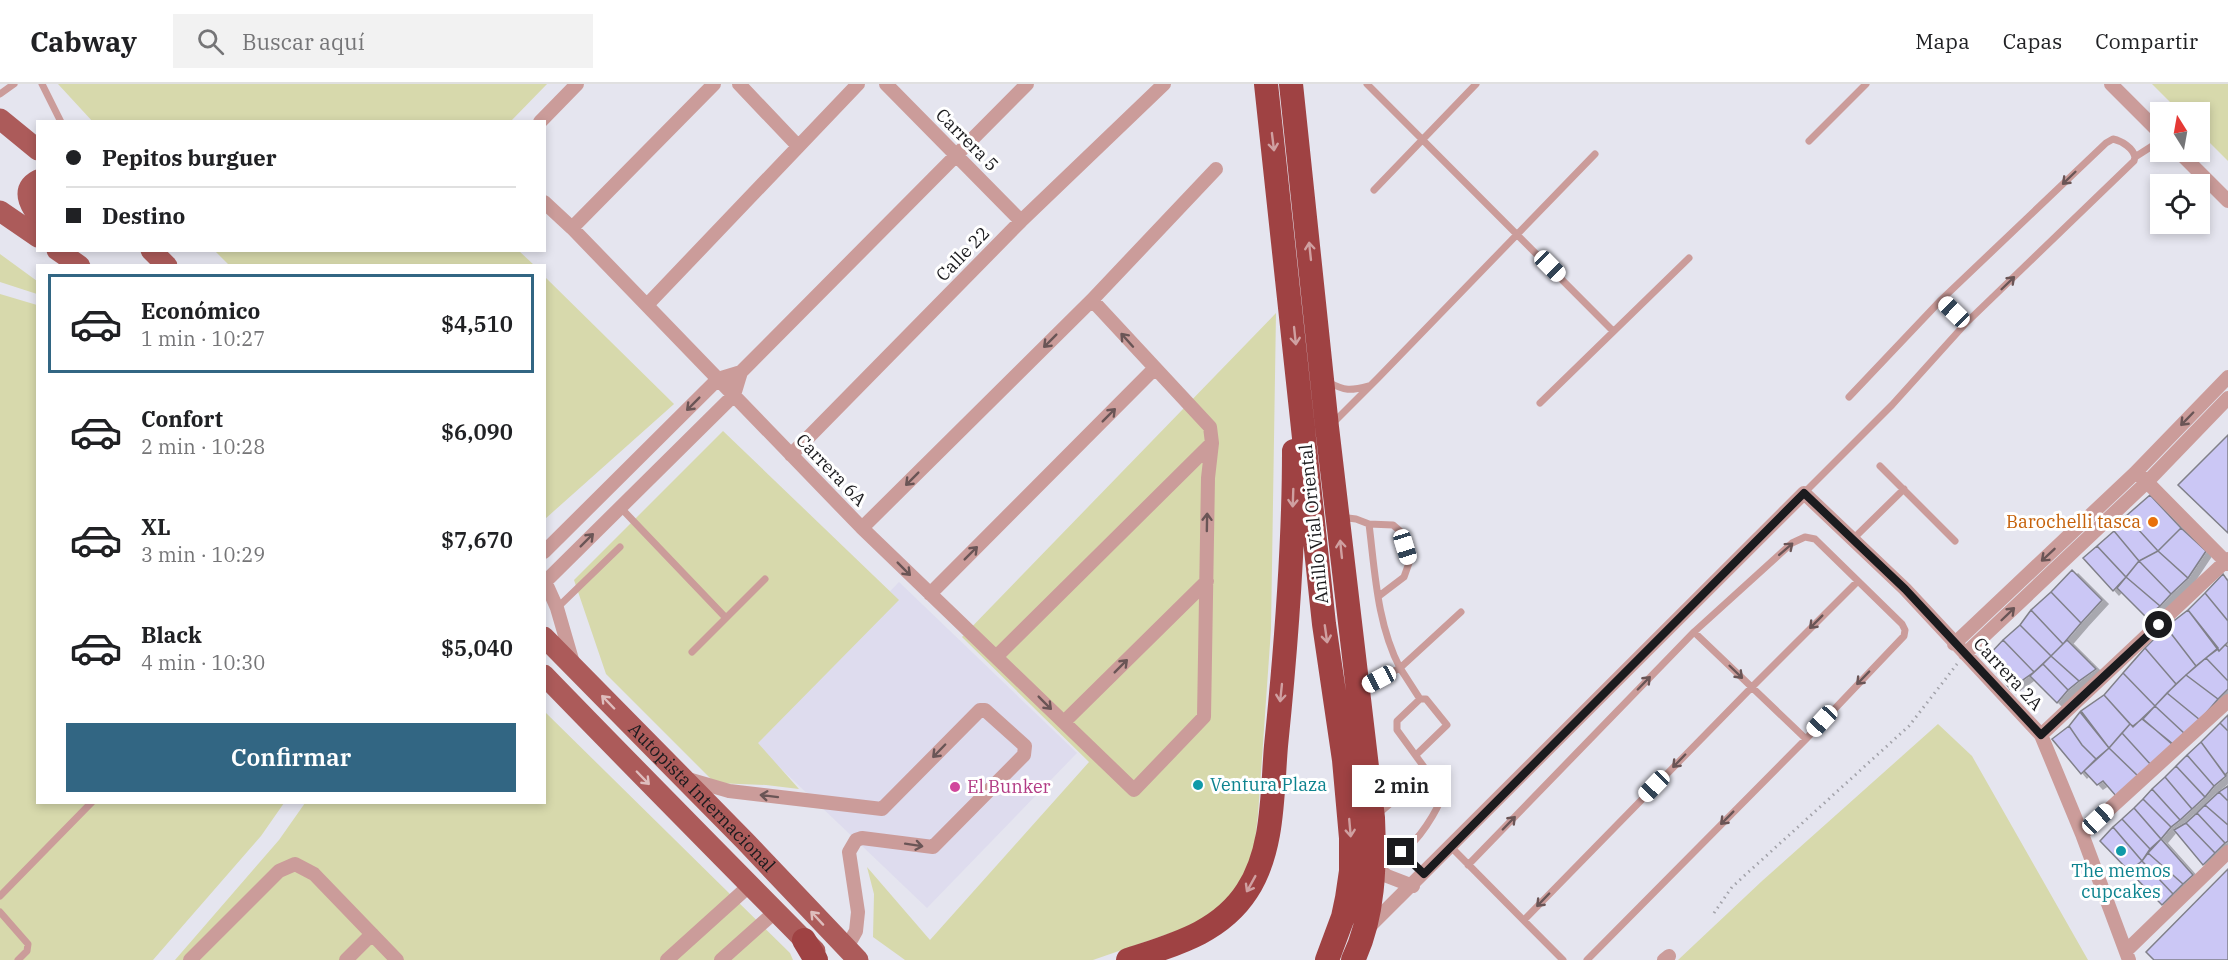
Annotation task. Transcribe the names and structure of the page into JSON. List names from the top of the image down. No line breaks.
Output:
{"streets":{"highway":["Anillo Vial Oriental"],"main road":["Autopista Internacional"],"street":["Carrera 5","Calle 22","Carrera 6A","Carrera 2A"]},"crossings":[["Carrera 5","Calle 22"],["Calle 22","Carrera 6A"]],"places":["Barochelli tasca","Ventura Plaza","El Bunker","The memos cupcakes"],"north":"top","page":{"header":"Cabway","search":"Buscar aquí","nav":["Mapa","Capas","Compartir"],"banner":["Pepitos burguer","Destino"],"list":[{"name":"Económico","note":"1 min · 10:27","value":"$4,510"},{"name":"Confort","note":"2 min · 10:28","value":"$6,090"},{"name":"XL","note":"3 min · 10:29","value":"$7,670"},{"name":"Black","note":"4 min · 10:30","value":"$5,040"}],"buttons":"Confirmar","bubble":"2 min"}}
